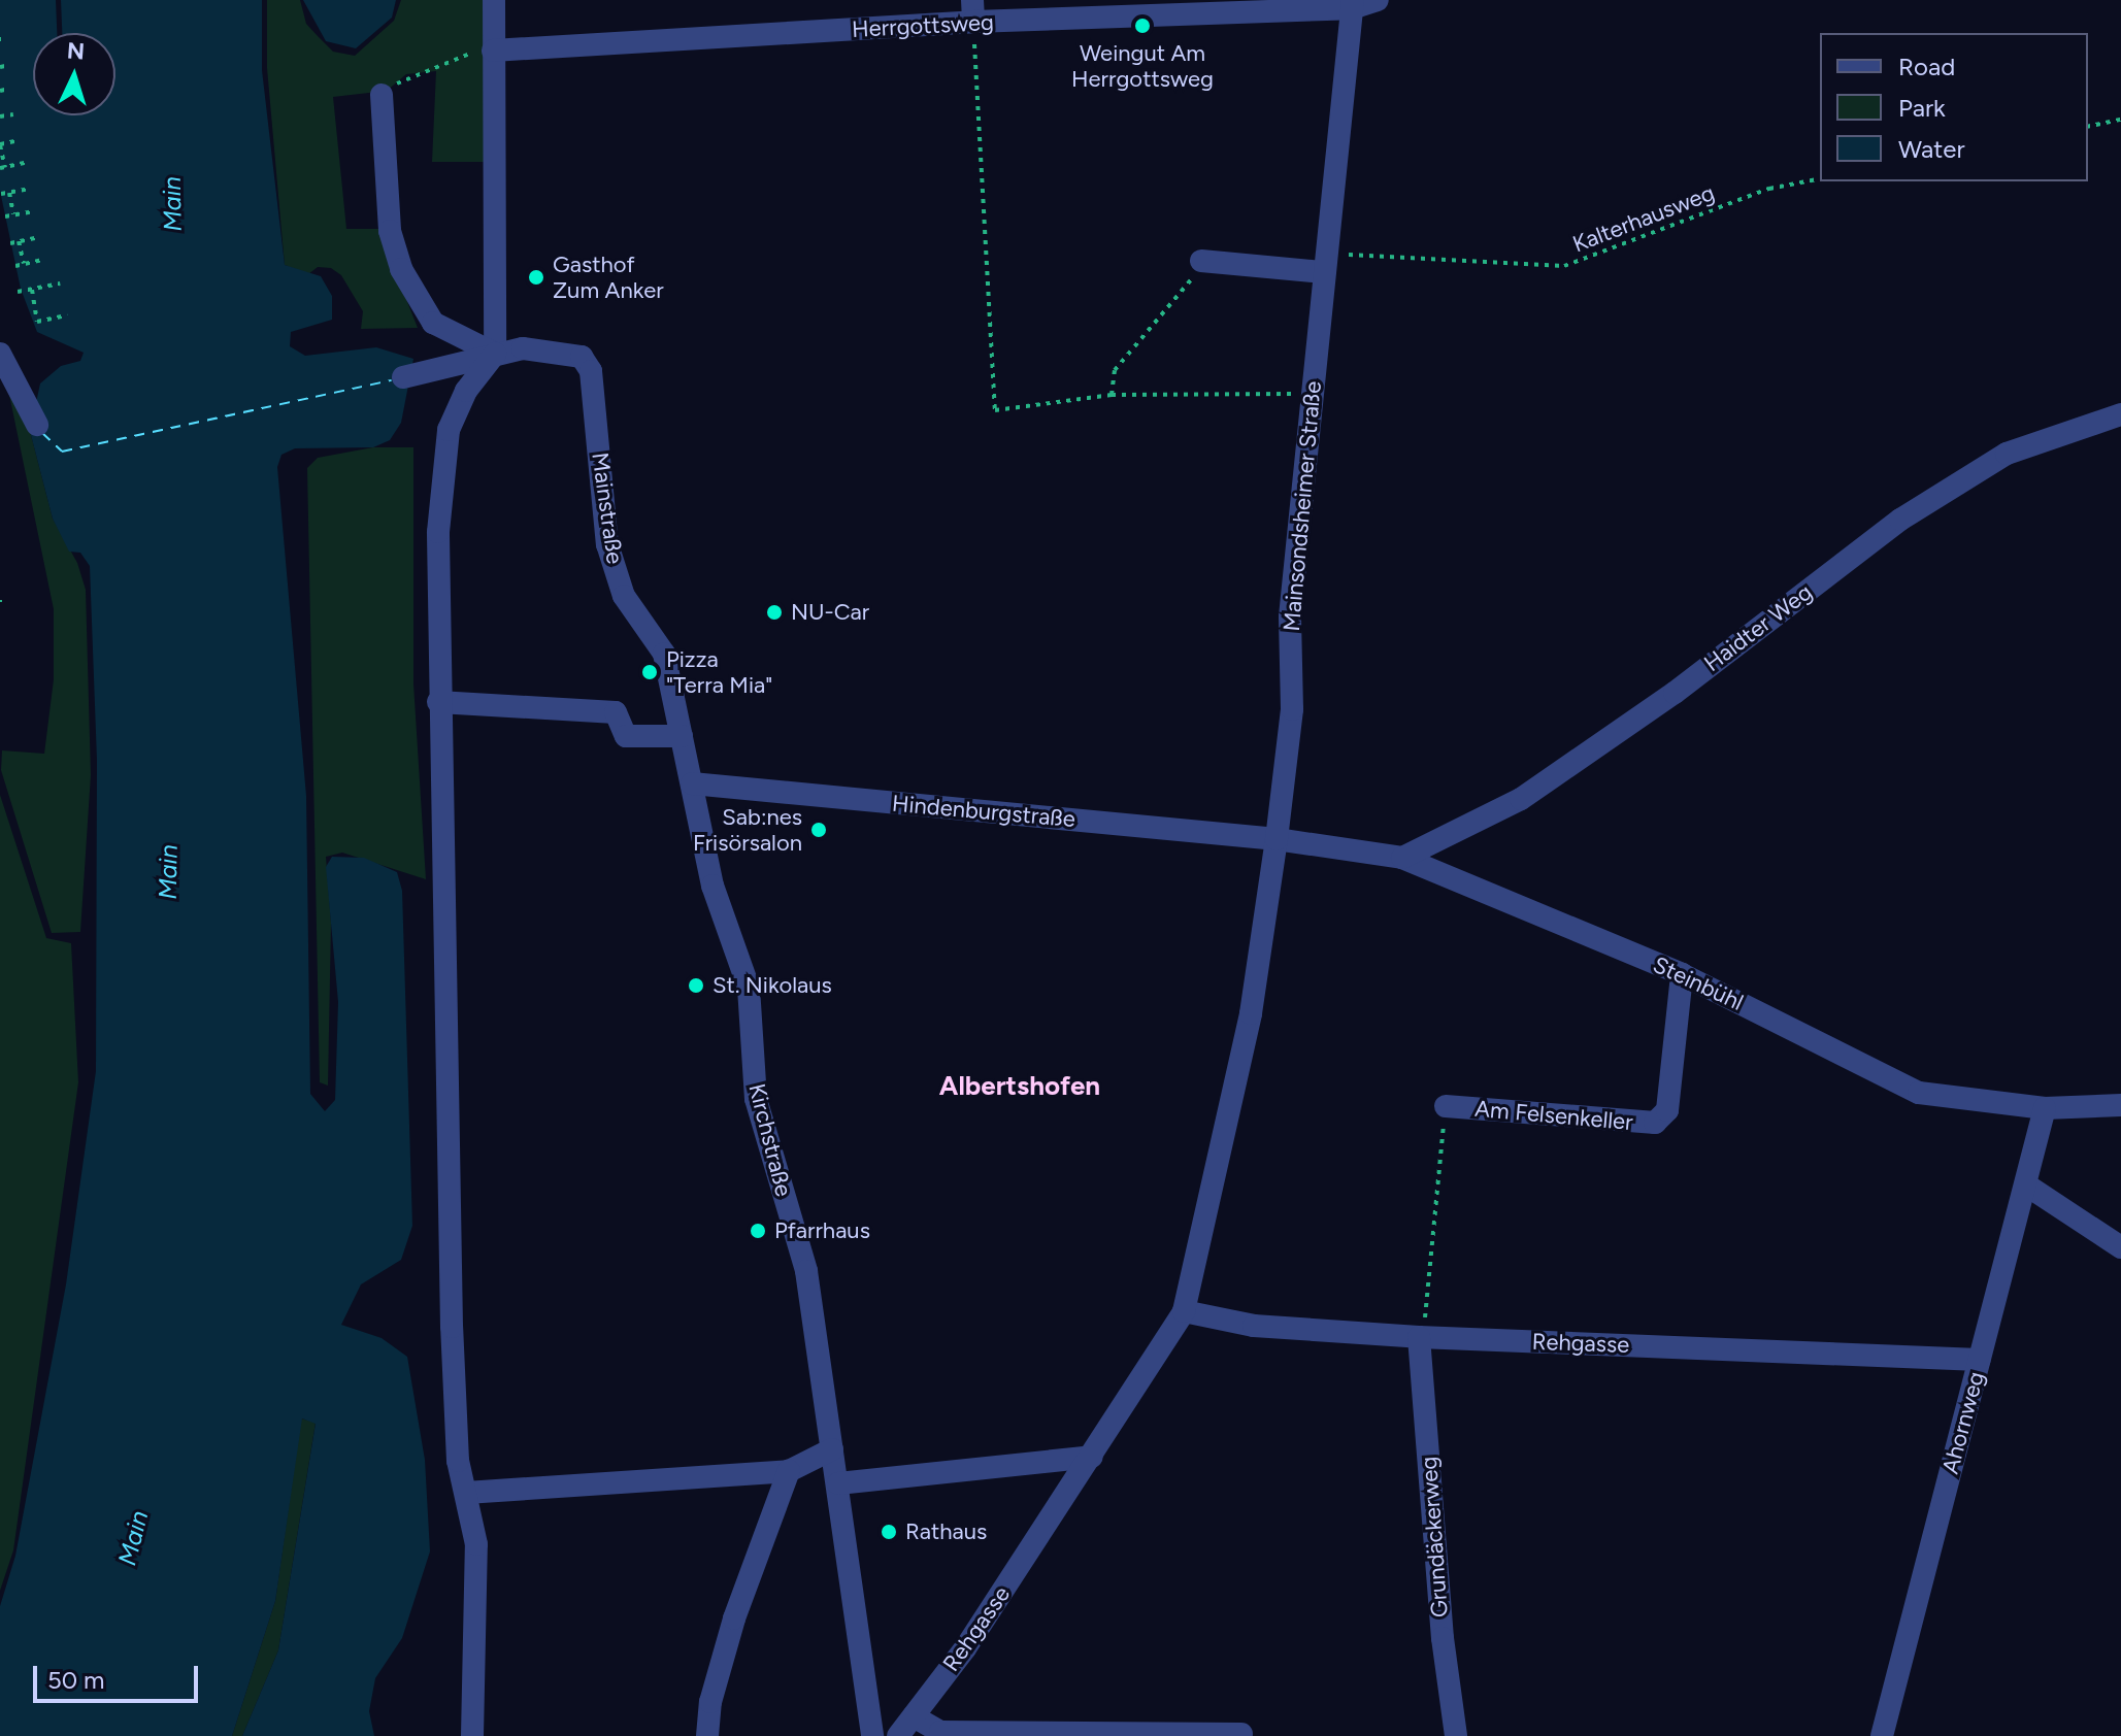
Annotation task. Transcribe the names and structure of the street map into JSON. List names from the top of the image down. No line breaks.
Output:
{"streets":{"street":["Herrgottsweg","Mainsondsheimer Straße","Mainstraße","Haidter Weg","Hindenburgstraße","Steinbühl","Am Felsenkeller","Kirchstraße","Rehgasse","Ahornweg","Grundäckerweg"],"path":["Kalterhausweg"]},"crossings":[["Herrgottsweg","Mainsondsheimer Straße"],["Kalterhausweg","Mainsondsheimer Straße"],["Mainsondsheimer Straße","Hindenburgstraße"],["Mainsondsheimer Straße","Steinbühl"],["Mainsondsheimer Straße","Rehgasse"],["Mainstraße","Hindenburgstraße"],["Mainstraße","Kirchstraße"],["Haidter Weg","Steinbühl"],["Hindenburgstraße","Steinbühl"],["Hindenburgstraße","Kirchstraße"],["Hindenburgstraße","Rehgasse"],["Steinbühl","Am Felsenkeller"],["Steinbühl","Rehgasse"],["Steinbühl","Ahornweg"],["Rehgasse","Ahornweg"],["Rehgasse","Grundäckerweg"]],"districts":["Albertshofen"],"water":["Main"],"places":["Weingut Am Herrgottsweg","Gasthof Zum Anker","NU-Car","Pizza \"Terra Mia\"","Sab:nes Frisörsalon","St. Nikolaus","Pfarrhaus","Rathaus"],"legend":["Road","Park","Water"],"scale_bar":"50 m","north":"top"}
